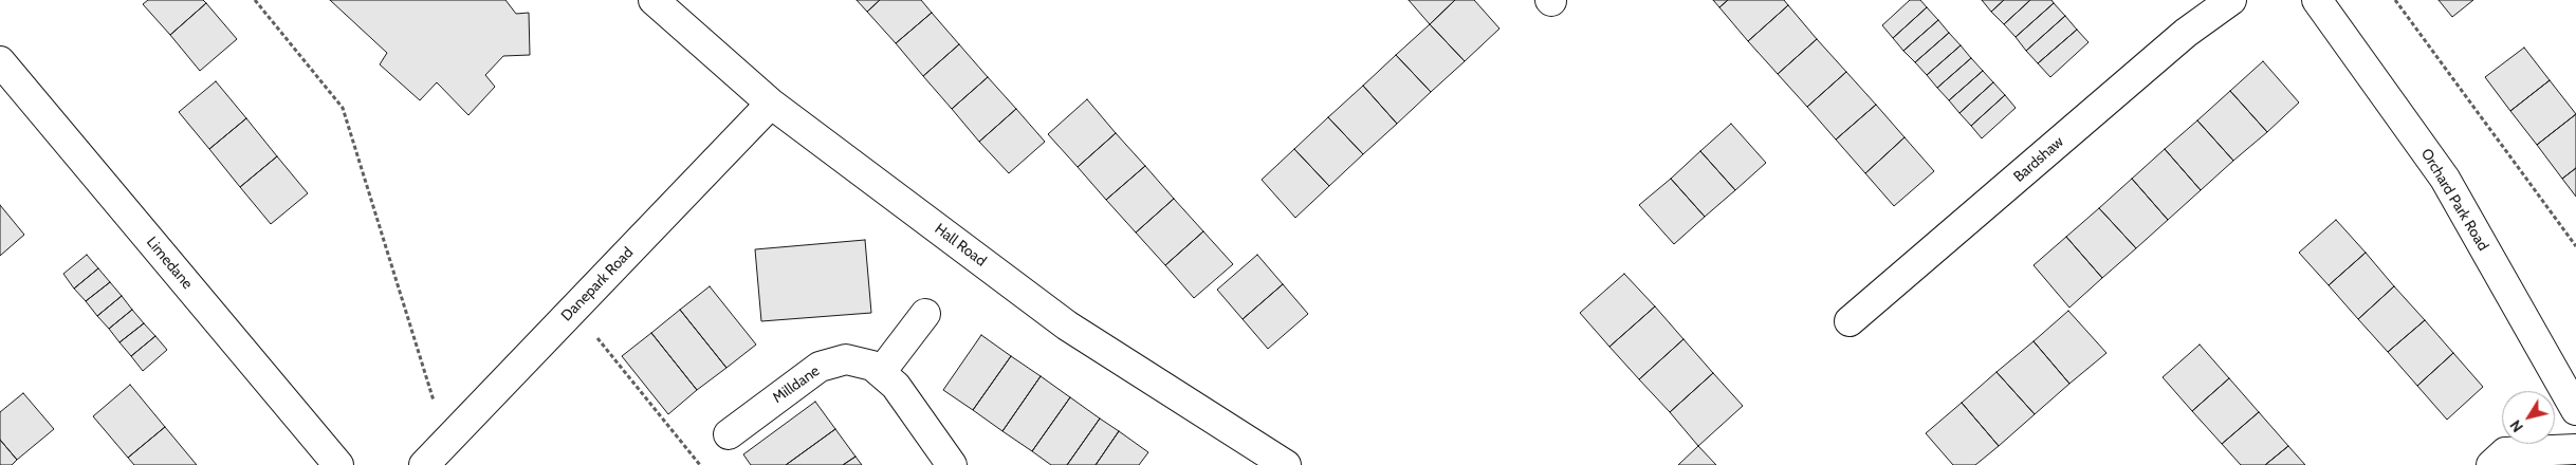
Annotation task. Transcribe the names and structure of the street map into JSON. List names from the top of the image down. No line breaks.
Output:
{"streets":{"street":["Bardshaw","Orchard Park Road","Hall Road","Limedane","Danepark Road","Milldane"]},"crossings":[["Hall Road","Danepark Road"]],"north":"bottom left"}
